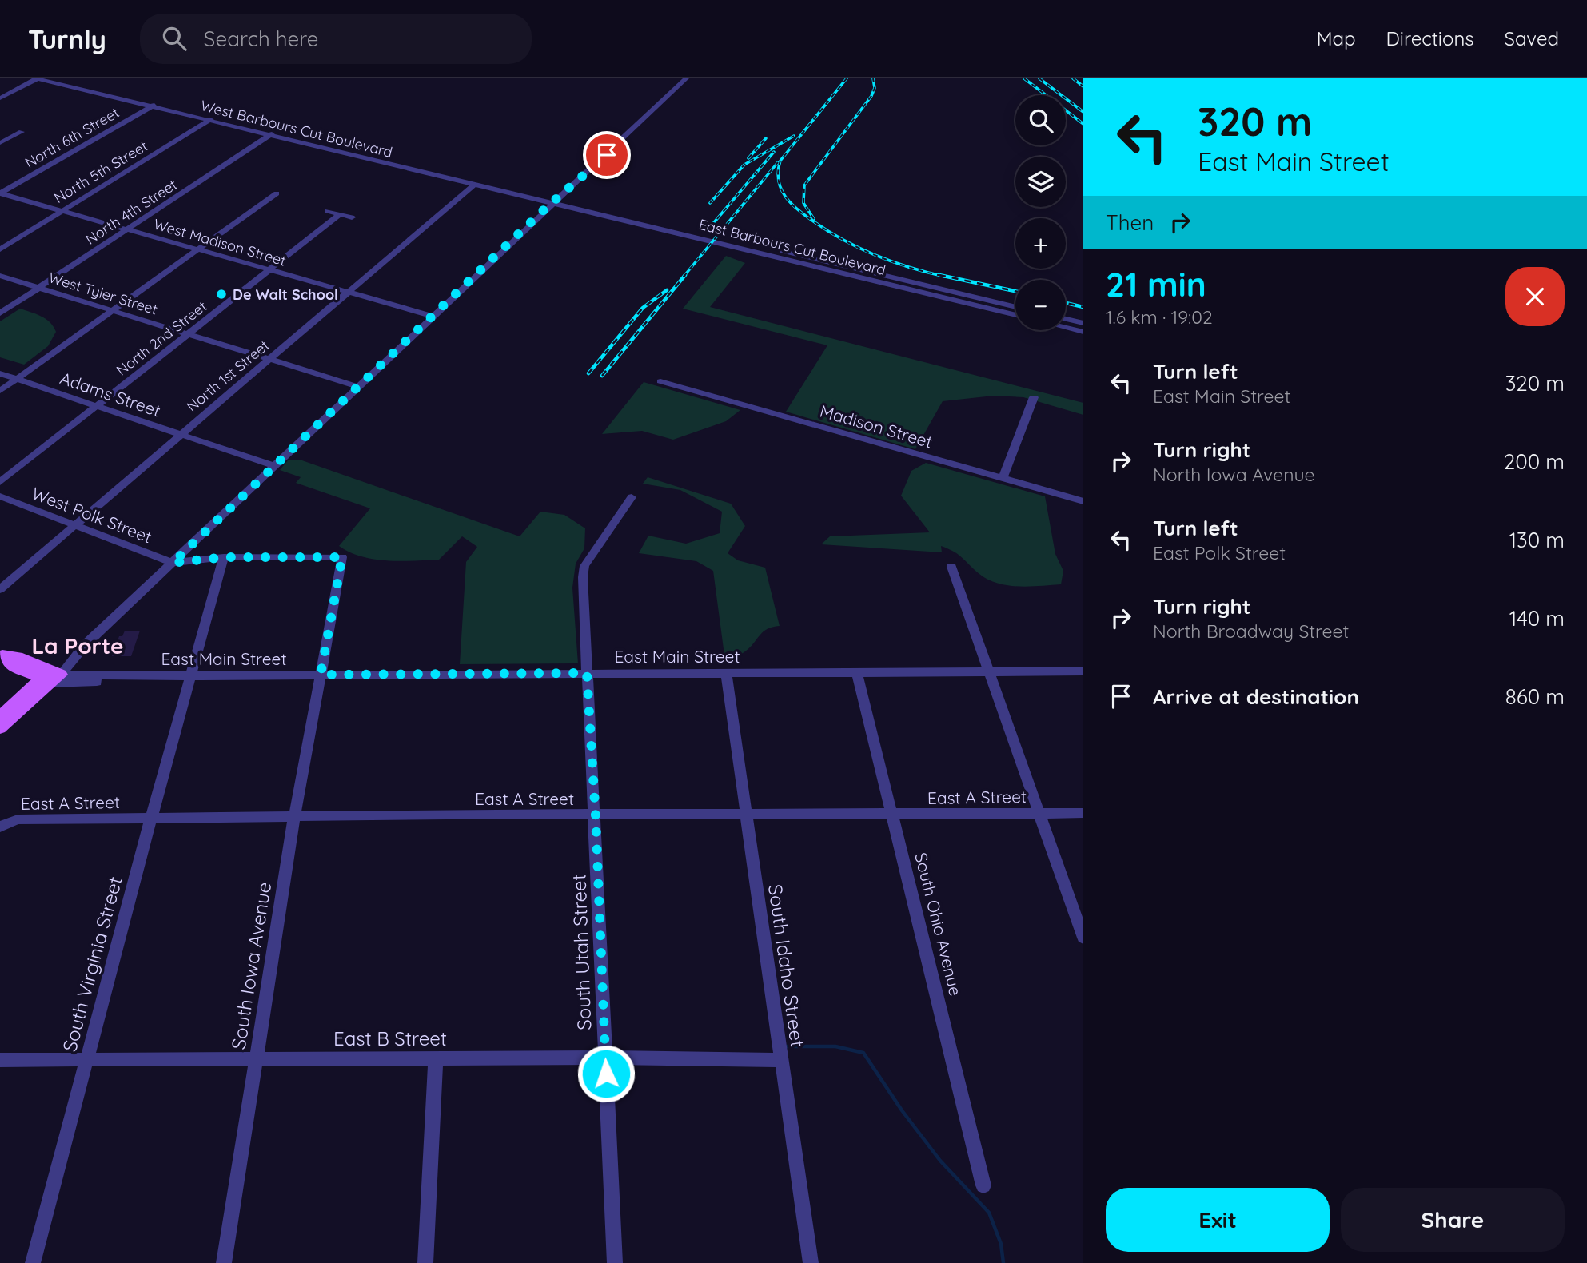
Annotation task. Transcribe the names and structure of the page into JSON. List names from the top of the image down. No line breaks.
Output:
{"streets":{"street":["West Barbours Cut Boulevard","North 6th Street","North 5th Street","North 4th Street","West Madison Street","East Barbours Cut Boulevard","West Tyler Street","North 2nd Street","North 1st Street","Adams Street","Madison Street","West Polk Street","East Main Street","East A Street","South Ohio Avenue","South Utah Street","South Virginia Street","South Iowa Avenue","South Idaho Street","East B Street"]},"crossings":[["West Barbours Cut Boulevard","North 6th Street"],["West Barbours Cut Boulevard","North 5th Street"],["West Barbours Cut Boulevard","North 4th Street"],["West Barbours Cut Boulevard","East Barbours Cut Boulevard"],["West Barbours Cut Boulevard","North 1st Street"],["North 6th Street","West Madison Street"],["North 5th Street","West Madison Street"],["North 4th Street","West Madison Street"],["North 4th Street","West Tyler Street"],["West Madison Street","North 2nd Street"],["West Madison Street","North 1st Street"],["West Tyler Street","North 2nd Street"],["West Tyler Street","North 1st Street"],["North 2nd Street","Adams Street"],["North 1st Street","Adams Street"],["North 1st Street","West Polk Street"],["East Main Street","South Ohio Avenue"],["East Main Street","South Utah Street"],["East Main Street","South Virginia Street"],["East Main Street","South Iowa Avenue"],["East Main Street","South Idaho Street"],["East A Street","South Ohio Avenue"],["East A Street","South Utah Street"],["East A Street","South Virginia Street"],["East A Street","South Iowa Avenue"],["East A Street","South Idaho Street"],["South Utah Street","East B Street"],["South Virginia Street","South Iowa Avenue"],["South Virginia Street","East B Street"],["South Iowa Avenue","East B Street"],["South Idaho Street","East B Street"]],"districts":["La Porte"],"places":["De Walt School"],"page":{"header":"Turnly","search":"Search here","nav":["Map","Directions","Saved"],"turn":["320 m","East Main Street"],"map_buttons":["+","−"],"then":"Then","heading":["21 min","1.6 km · 19:02"],"list":[{"name":"Turn left","note":"East Main Street","value":"320 m"},{"name":"Turn right","note":"North Iowa Avenue","value":"200 m"},{"name":"Turn left","note":"East Polk Street","value":"130 m"},{"name":"Turn right","note":"North Broadway Street","value":"140 m"},{"name":"Arrive at destination","value":"860 m"}],"buttons":["Exit","Share"]}}
